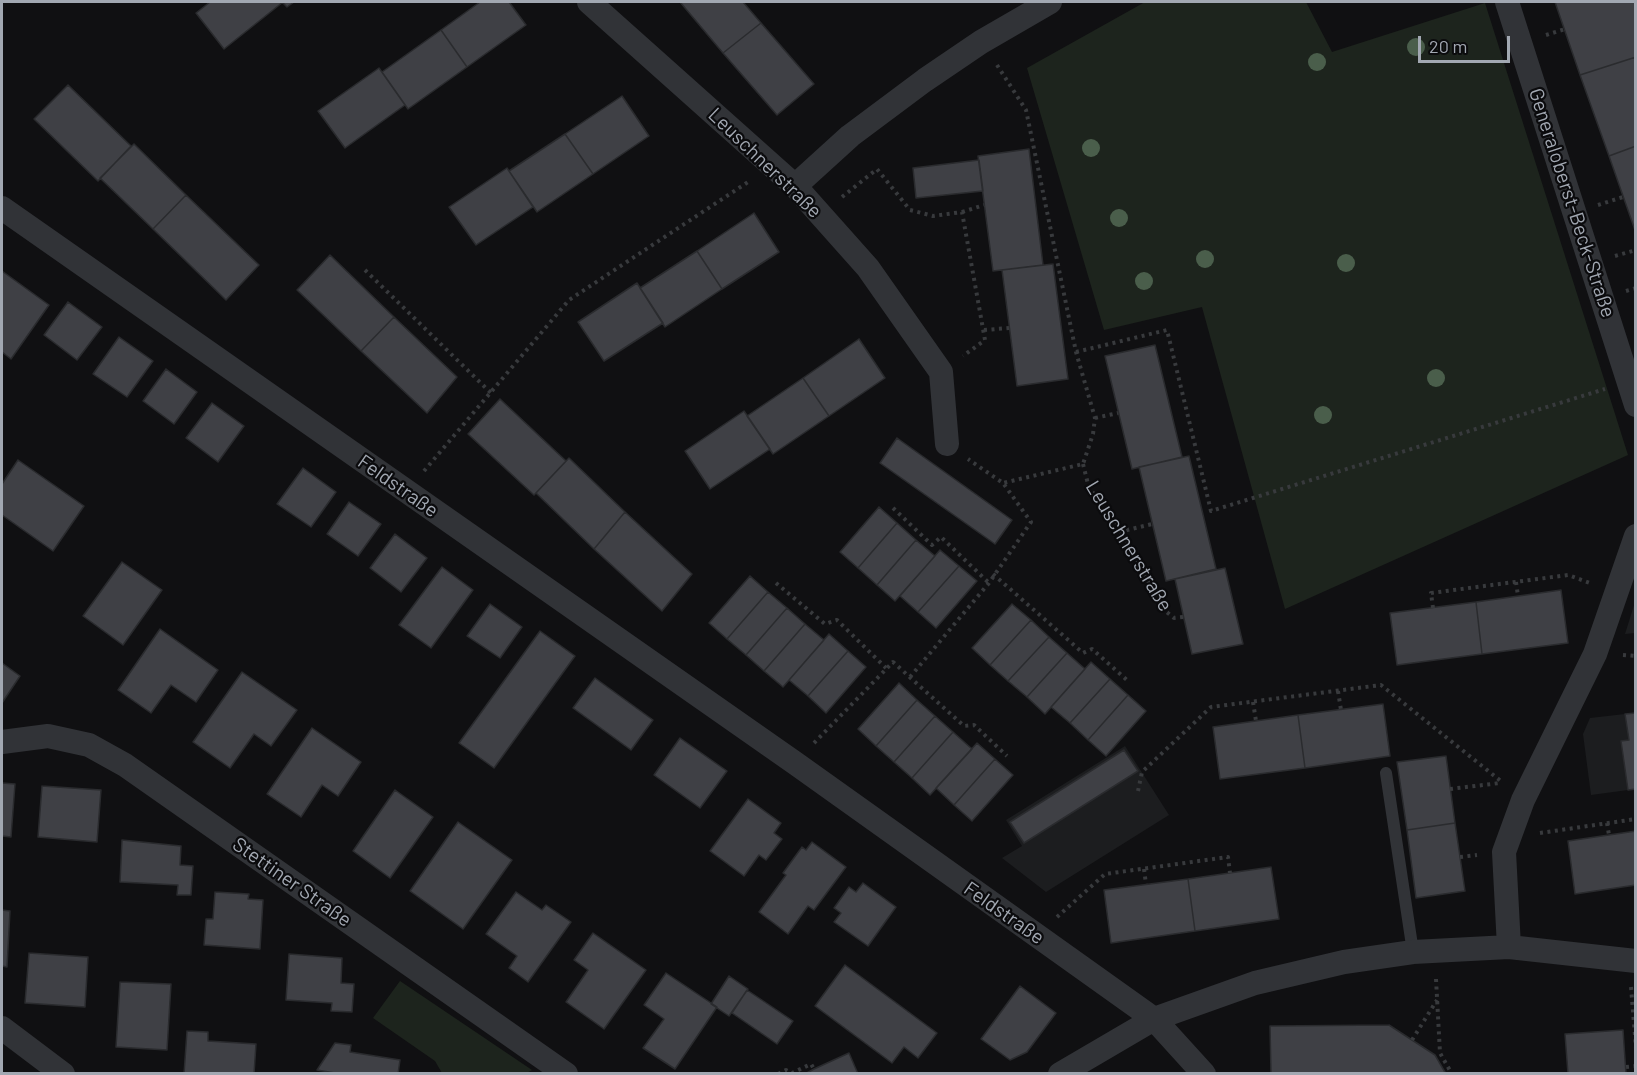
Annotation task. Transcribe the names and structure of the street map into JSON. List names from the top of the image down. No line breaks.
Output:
{"streets":{"street":["Leuschnerstraße","Generaloberst-Beck-Straße","Feldstraße","Stettiner Straße"]},"scale_bar":"20 m"}
